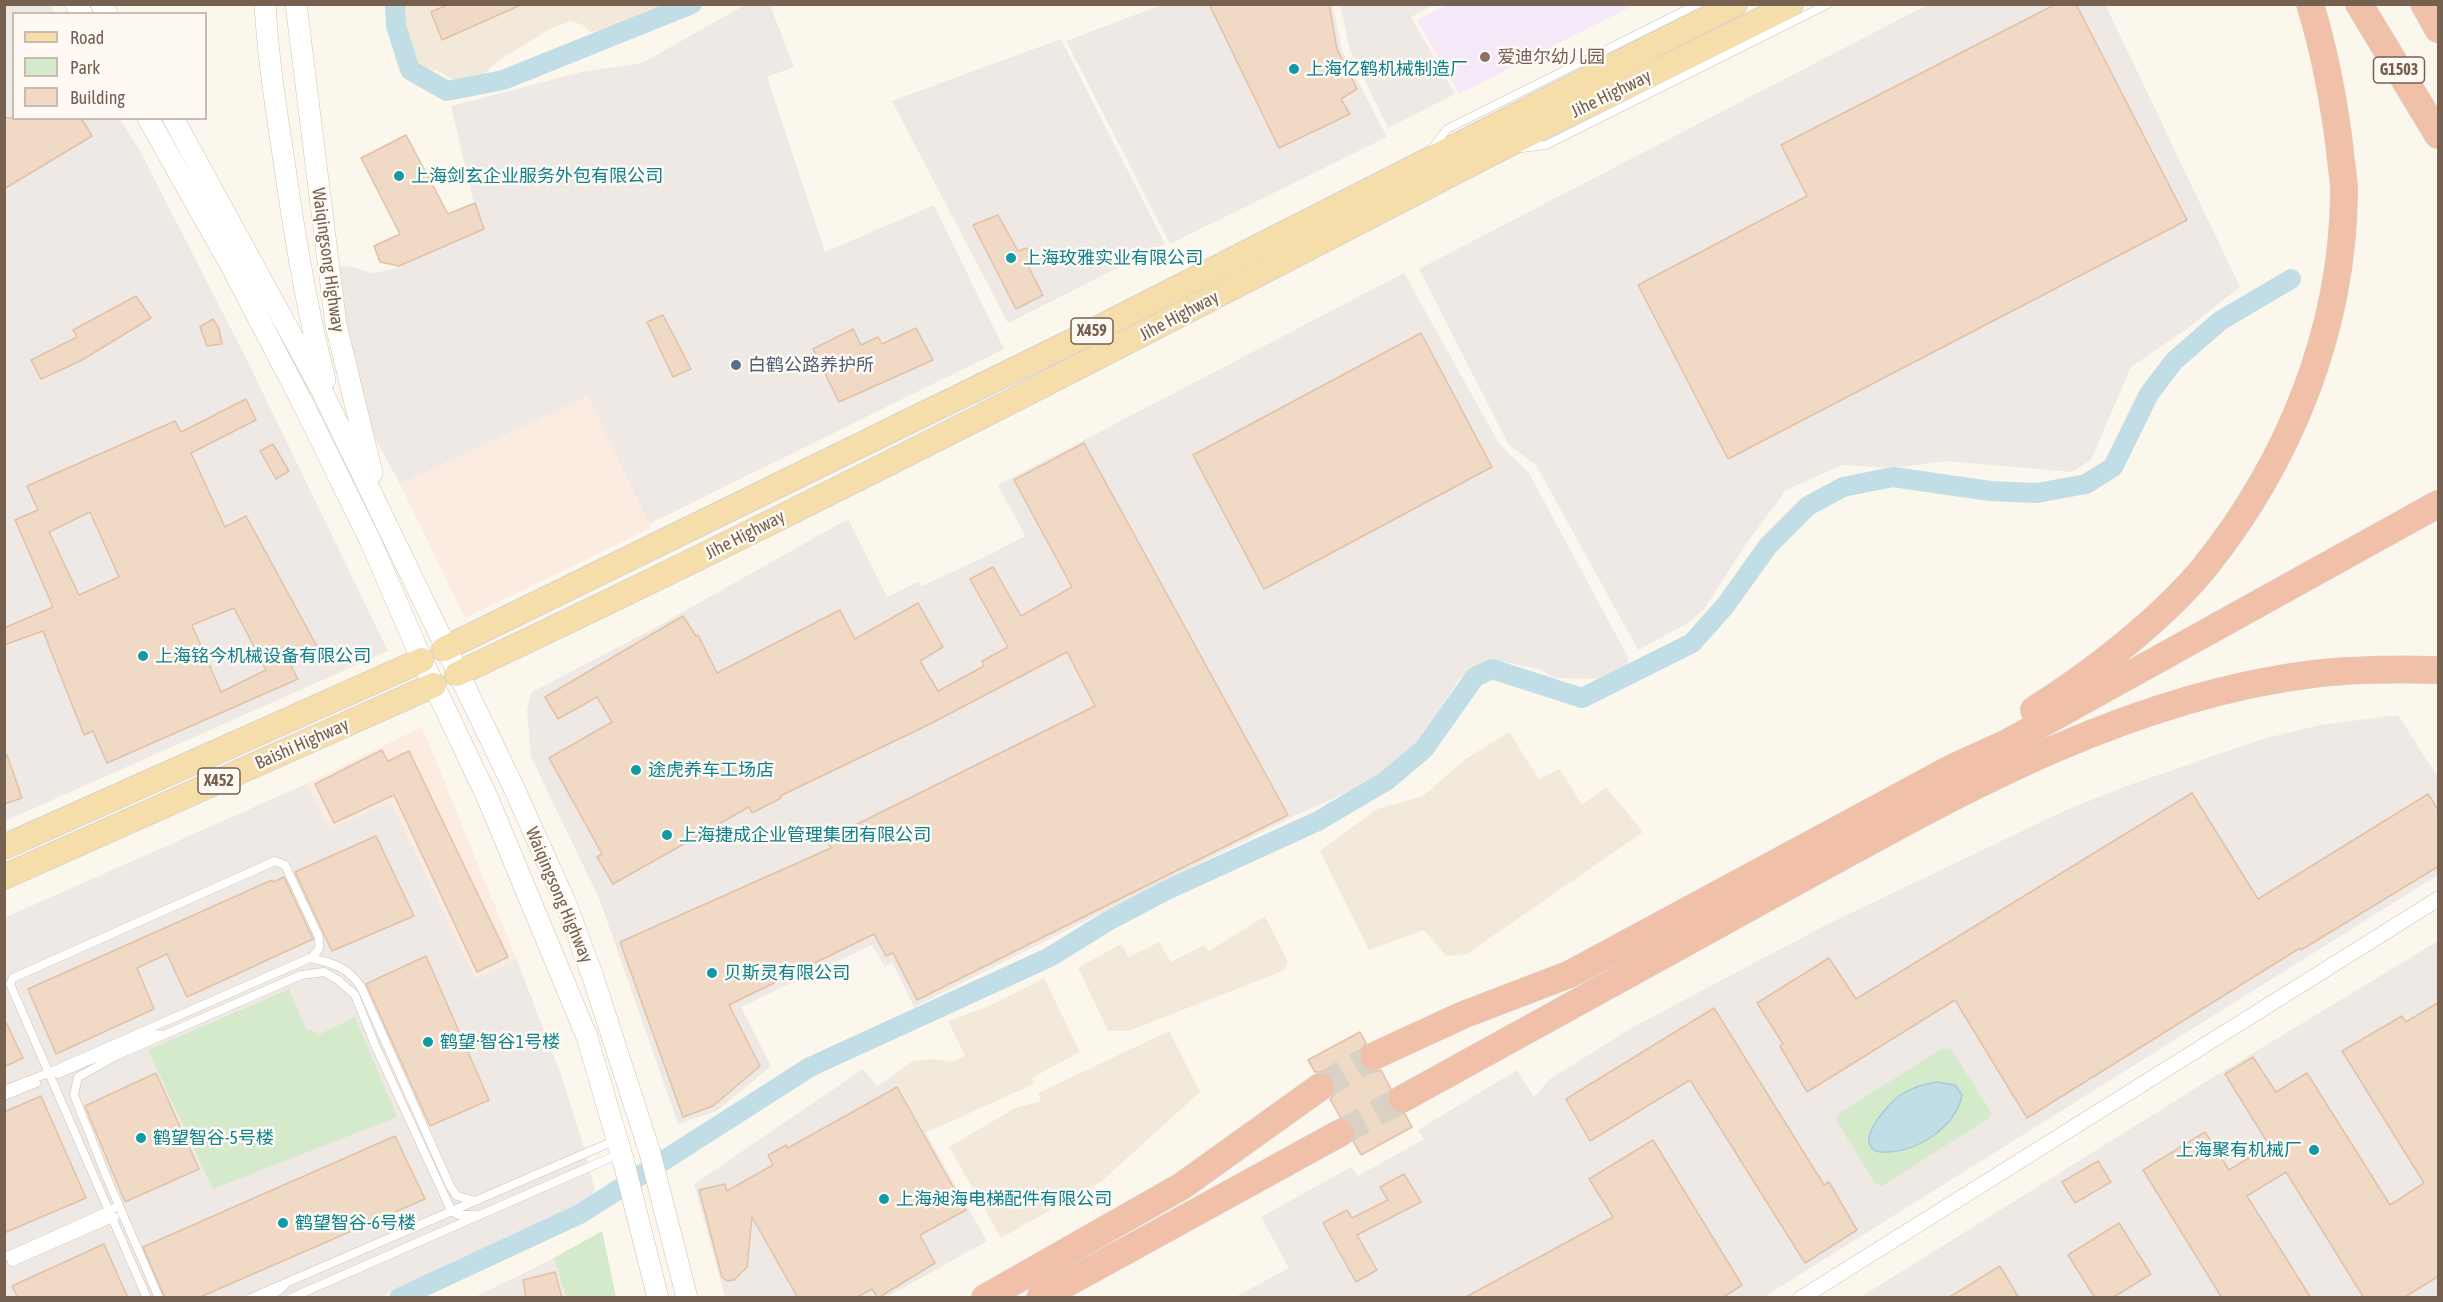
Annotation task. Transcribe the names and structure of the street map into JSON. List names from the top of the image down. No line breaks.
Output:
{"streets":{"highway":["G1503"],"main road":["Jihe Highway","Waiqingsong Highway","X459","Baishi Highway","X452"]},"crossings":[["Jihe Highway","Waiqingsong Highway"],["Jihe Highway","Baishi Highway"],["Waiqingsong Highway","Baishi Highway"]],"places":["爱迪尔幼儿园","上海亿鹤机械制造厂","上海剑玄企业服务外包有限公司","上海玫雅实业有限公司","白鹤公路养护所","上海铭今机械设备有限公司","途虎养车工场店","上海捷成企业管理集团有限公司","贝斯灵有限公司","鹤望·智谷1号楼","鹤望智谷-5号楼","上海聚有机械厂","上海昶海电梯配件有限公司","鹤望智谷-6号楼"],"legend":["Road","Park","Building"]}
